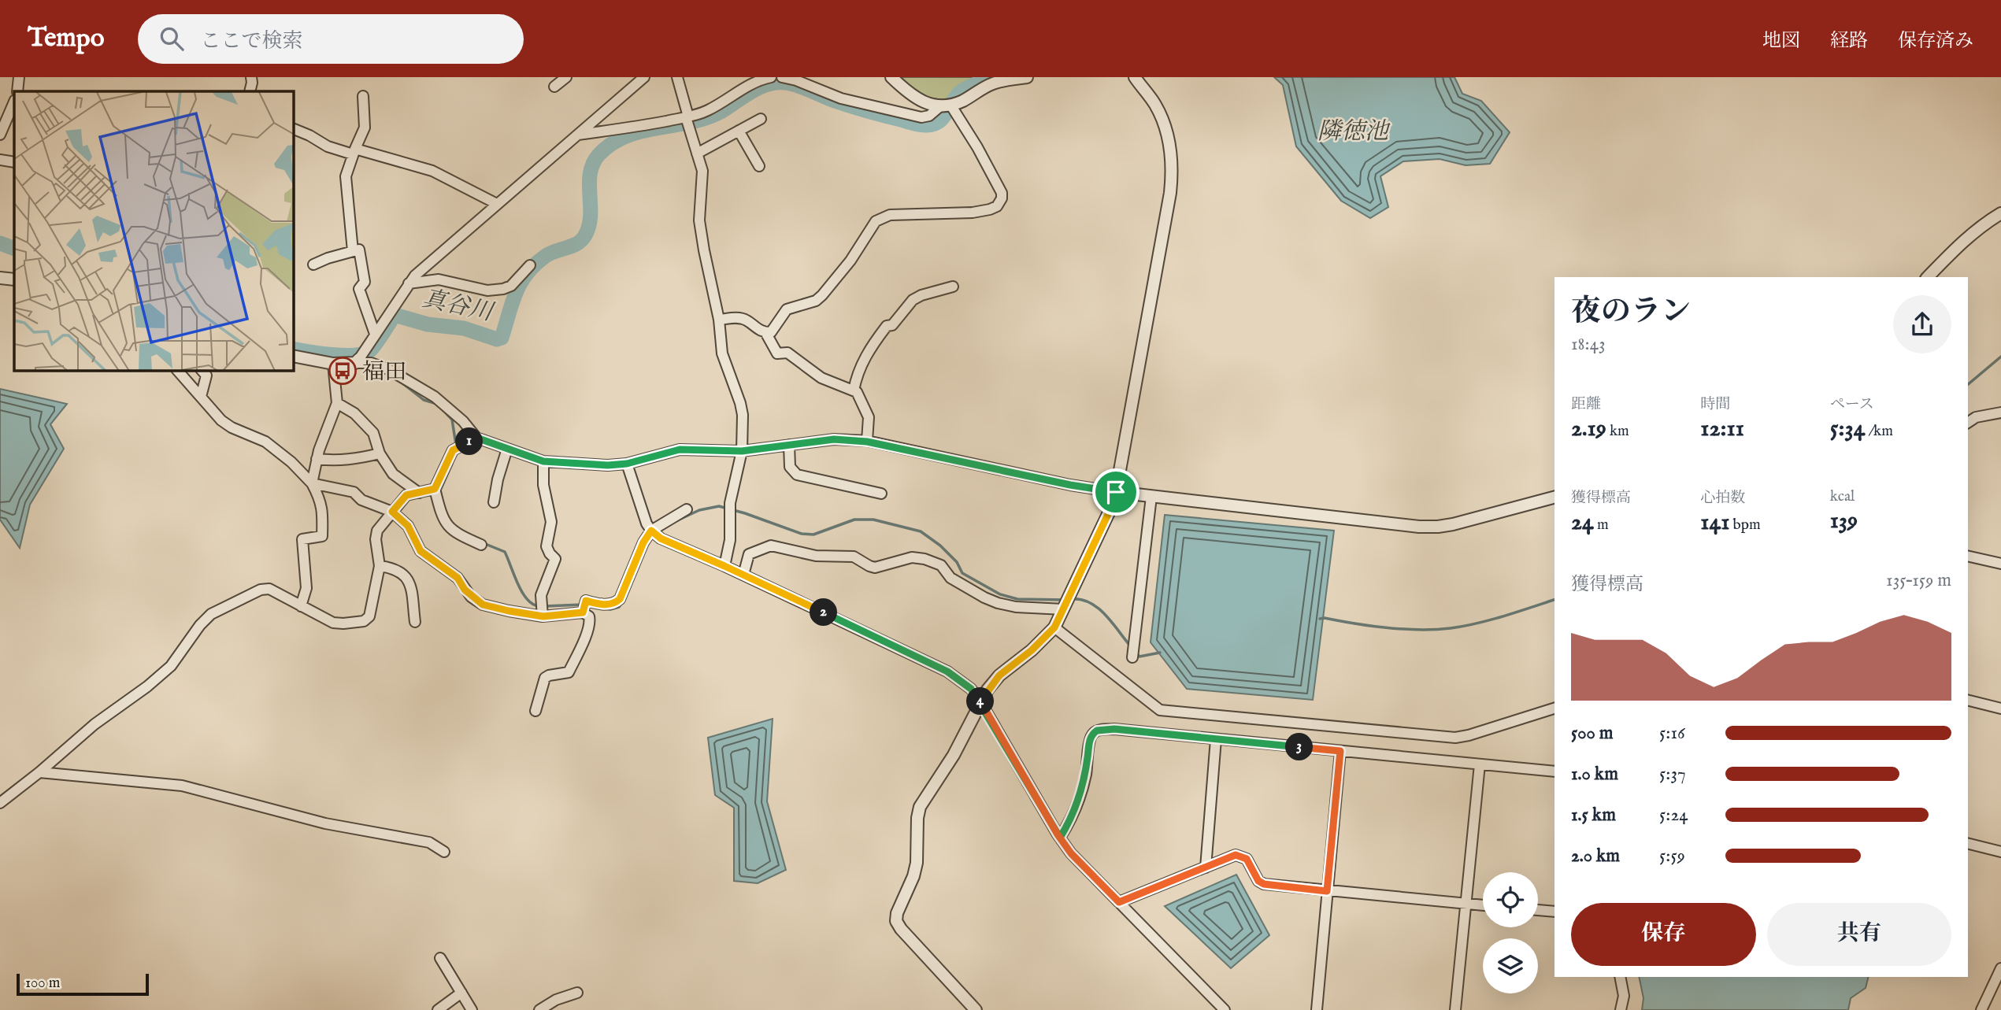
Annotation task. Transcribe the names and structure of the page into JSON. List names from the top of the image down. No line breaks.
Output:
{"water":["隣徳池","真谷川"],"places":{"bus stop":["福田"]},"scale_bar":"100 m","page":{"header":"Tempo","search":"ここで検索","nav":["地図","経路","保存済み"],"heading":["夜のラン","18:43"],"stats":[["距離","2.19 km"],["時間","12:11"],["ペース","5:34 /km"],["獲得標高","24 m"],["心拍数","141 bpm"],["kcal","139"]],"pins":["1","2","4","3"],"chart":["獲得標高","135–159 m"],"list":[{"name":"500 m","note":"5:16"},{"name":"1.0 km","note":"5:37"},{"name":"1.5 km","note":"5:24"},{"name":"2.0 km","note":"5:59"}],"buttons":["保存","共有"],"scale":"100 m"}}
